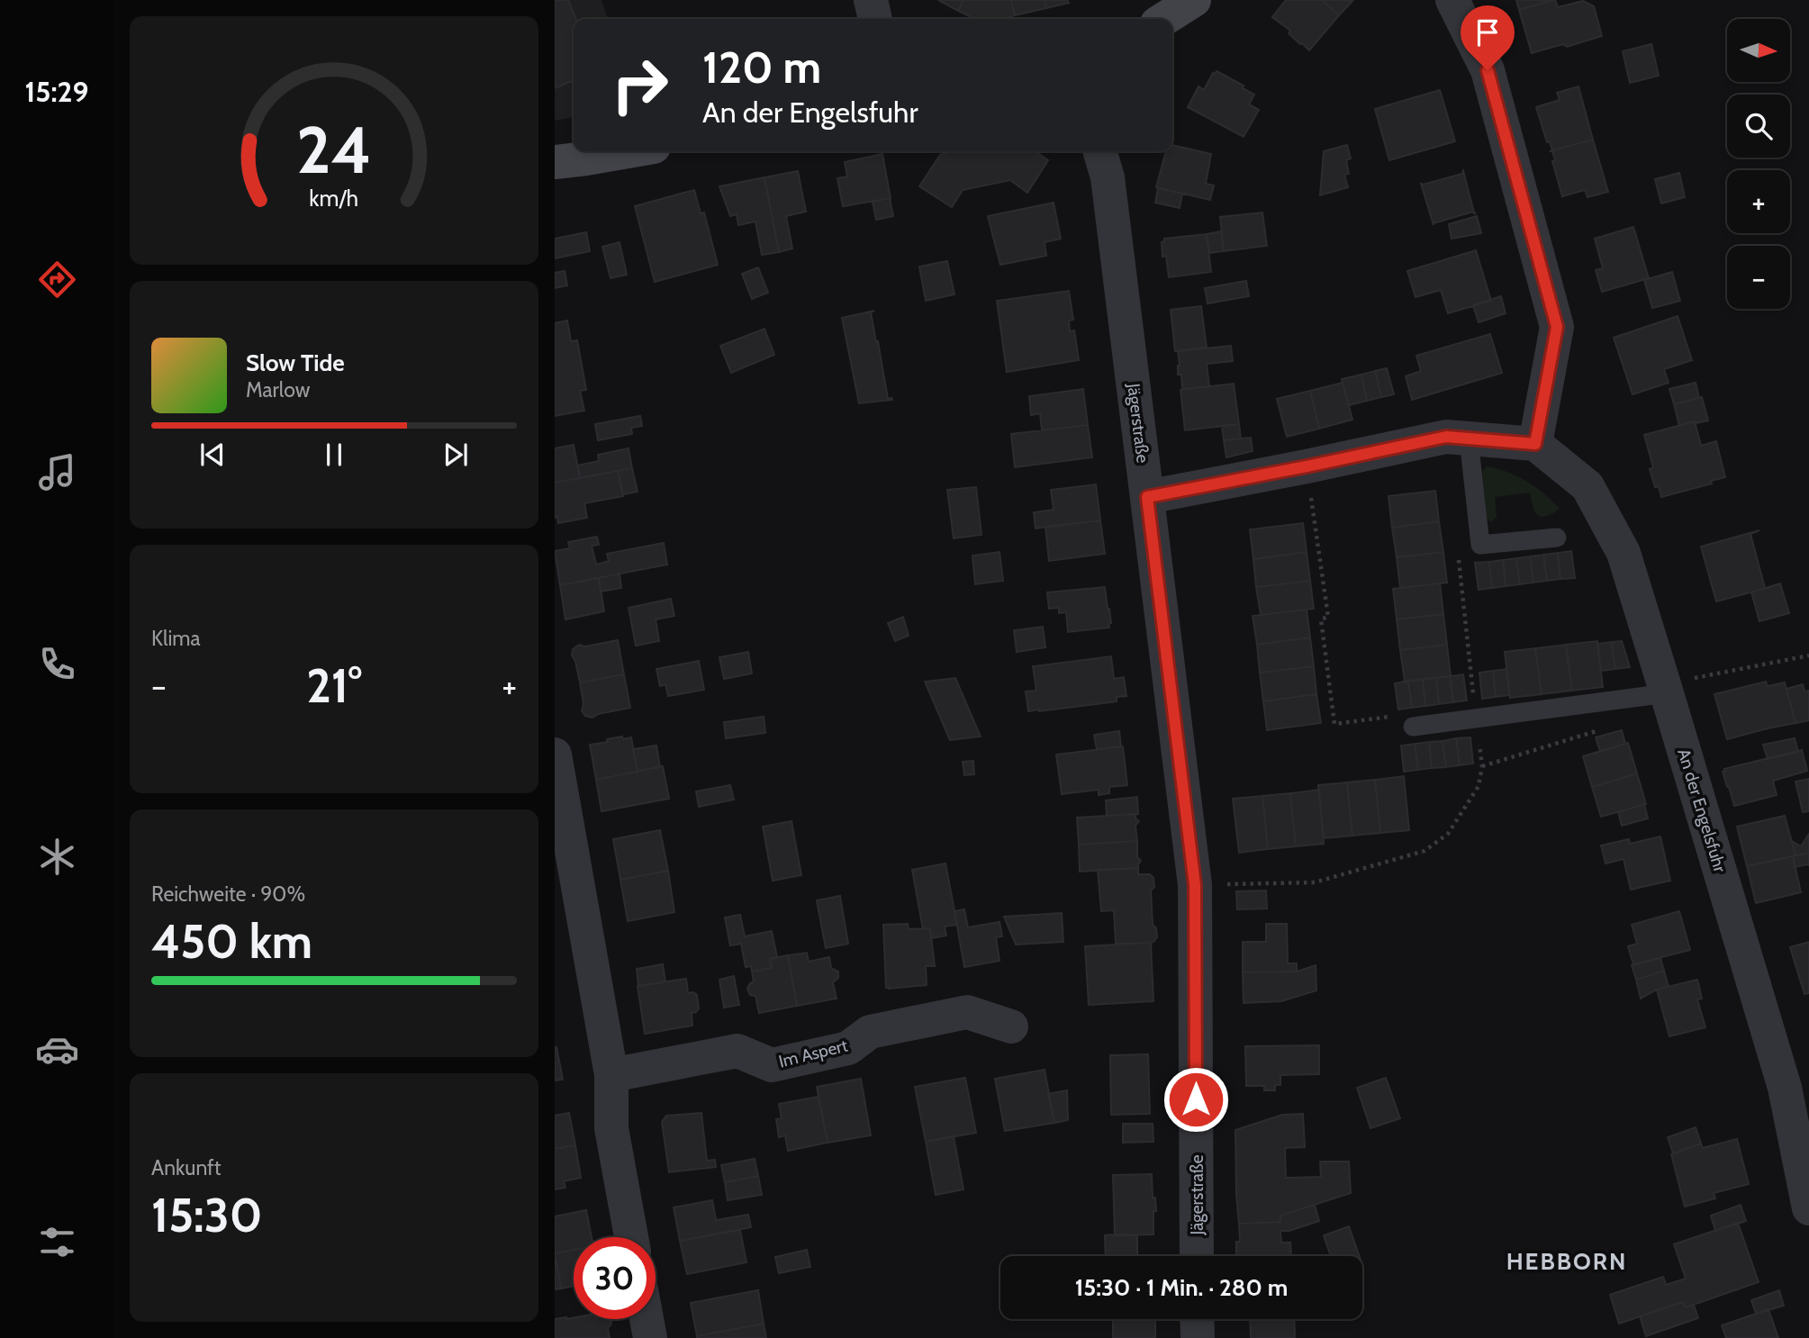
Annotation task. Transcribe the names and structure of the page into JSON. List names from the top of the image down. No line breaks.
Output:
{"streets":{"street":["Jägerstraße","An der Engelsfuhr","Im Aspert"]},"districts":["HEBBORN"],"north":"right","page":{"tabs":"15:29","map_buttons":["+","−"],"turn":["120 m","An der Engelsfuhr"],"song":["Slow Tide","Marlow"],"tile":["Klima",["Reichweite · 90%","450 km"],["Ankunft","15:30"]],"heat":["−","21°","+"],"limit":"30","trip":"15:30 · 1 Min. · 280 m","gauge":["24","km/h"]}}
